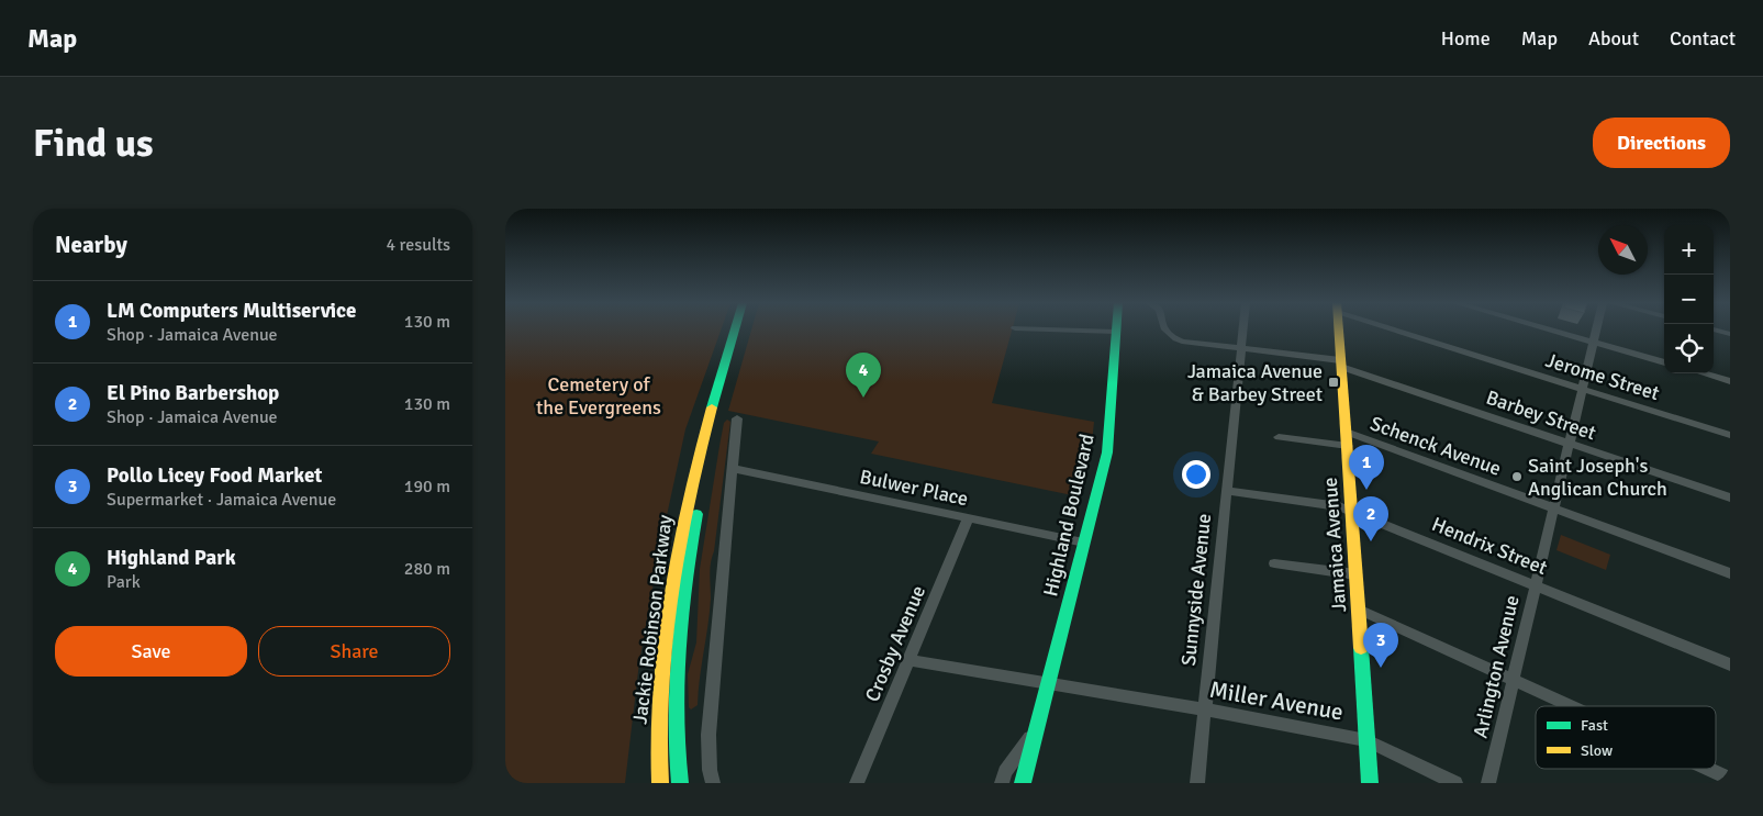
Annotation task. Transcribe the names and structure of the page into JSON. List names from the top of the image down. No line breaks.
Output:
{"streets":{"main road":["Highland Boulevard","Jamaica Avenue","Jackie Robinson Parkway"],"street":["Jerome Street","Barbey Street","Schenck Avenue","Bulwer Place","Hendrix Street","Sunnyside Avenue","Crosby Avenue","Arlington Avenue","Miller Avenue"]},"crossings":[["Jerome Street","Arlington Avenue"],["Barbey Street","Jamaica Avenue"],["Barbey Street","Sunnyside Avenue"],["Barbey Street","Arlington Avenue"],["Schenck Avenue","Jamaica Avenue"],["Schenck Avenue","Arlington Avenue"],["Bulwer Place","Highland Boulevard"],["Bulwer Place","Crosby Avenue"],["Highland Boulevard","Miller Avenue"],["Jamaica Avenue","Hendrix Street"],["Jamaica Avenue","Miller Avenue"],["Hendrix Street","Sunnyside Avenue"],["Hendrix Street","Arlington Avenue"],["Sunnyside Avenue","Miller Avenue"],["Crosby Avenue","Miller Avenue"]],"parks":["Cemetery of the Evergreens"],"places":{"transit":["Jamaica Avenue & Barbey Street"],"other":["Saint Joseph's Anglican Church"]},"legend":["Fast","Slow"],"north":"top left","page":{"header":"Map","nav":["Home","Map","About","Contact"],"buttons":["Directions",["Save","Share"]],"title":"Find us","heading":["Nearby","4 results"],"map_buttons":["+","−"],"list":[{"mark":"1","name":"LM Computers Multiservice","note":"Shop · Jamaica Avenue","value":"130 m"},{"mark":"2","name":"El Pino Barbershop","note":"Shop · Jamaica Avenue","value":"130 m"},{"mark":"3","name":"Pollo Licey Food Market","note":"Supermarket · Jamaica Avenue","value":"190 m"},{"mark":"4","name":"Highland Park","note":"Park","value":"280 m"}],"pins":["4","1","2","3"]}}
